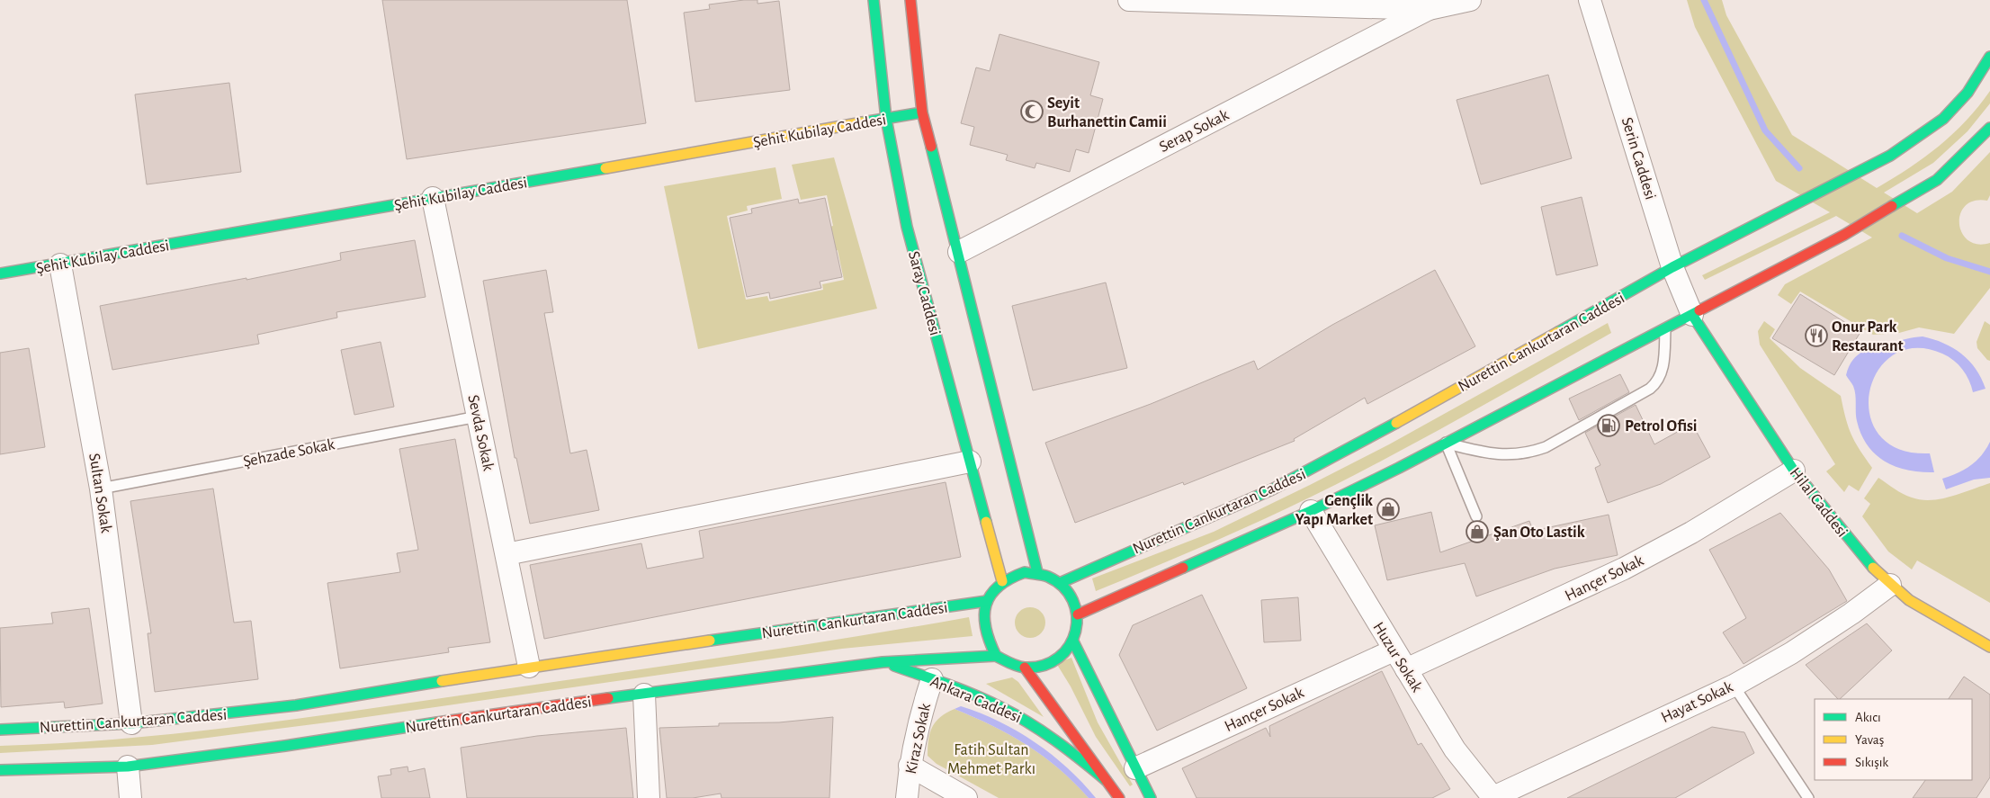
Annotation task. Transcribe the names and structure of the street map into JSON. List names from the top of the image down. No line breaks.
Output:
{"streets":{"street":["Şehit Kubilay Caddesi","Serap Sokak","Serin Caddesi","Saray Caddesi","Nurettin Cankurtaran Caddesi","Sevda Sokak","Sultan Sokak","Hilal Caddesi","Hançer Sokak","Huzur Sokak","Ankara Caddesi","Hayat Sokak","Kiraz Sokak"],"lane":["Şehzade Sokak"]},"crossings":[["Şehit Kubilay Caddesi","Saray Caddesi"],["Şehit Kubilay Caddesi","Sevda Sokak"],["Şehit Kubilay Caddesi","Sultan Sokak"],["Serin Caddesi","Nurettin Cankurtaran Caddesi"],["Serin Caddesi","Hilal Caddesi"],["Saray Caddesi","Nurettin Cankurtaran Caddesi"],["Saray Caddesi","Ankara Caddesi"],["Nurettin Cankurtaran Caddesi","Sevda Sokak"],["Nurettin Cankurtaran Caddesi","Sultan Sokak"],["Nurettin Cankurtaran Caddesi","Ankara Caddesi"],["Sevda Sokak","Şehzade Sokak"],["Şehzade Sokak","Sultan Sokak"],["Hilal Caddesi","Hançer Sokak"],["Hilal Caddesi","Hayat Sokak"],["Hançer Sokak","Huzur Sokak"],["Huzur Sokak","Hayat Sokak"],["Ankara Caddesi","Kiraz Sokak"]],"parks":["Fatih Sultan Mehmet Parkı"],"places":{"mosque":["Seyit Burhanettin Camii"],"restaurant":["Onur Park Restaurant"],"fuel station":["Petrol Ofisi"],"shop":["Gençlik Yapı Market","Şan Oto Lastik"]},"legend":["Akıcı","Yavaş","Sıkışık"]}
